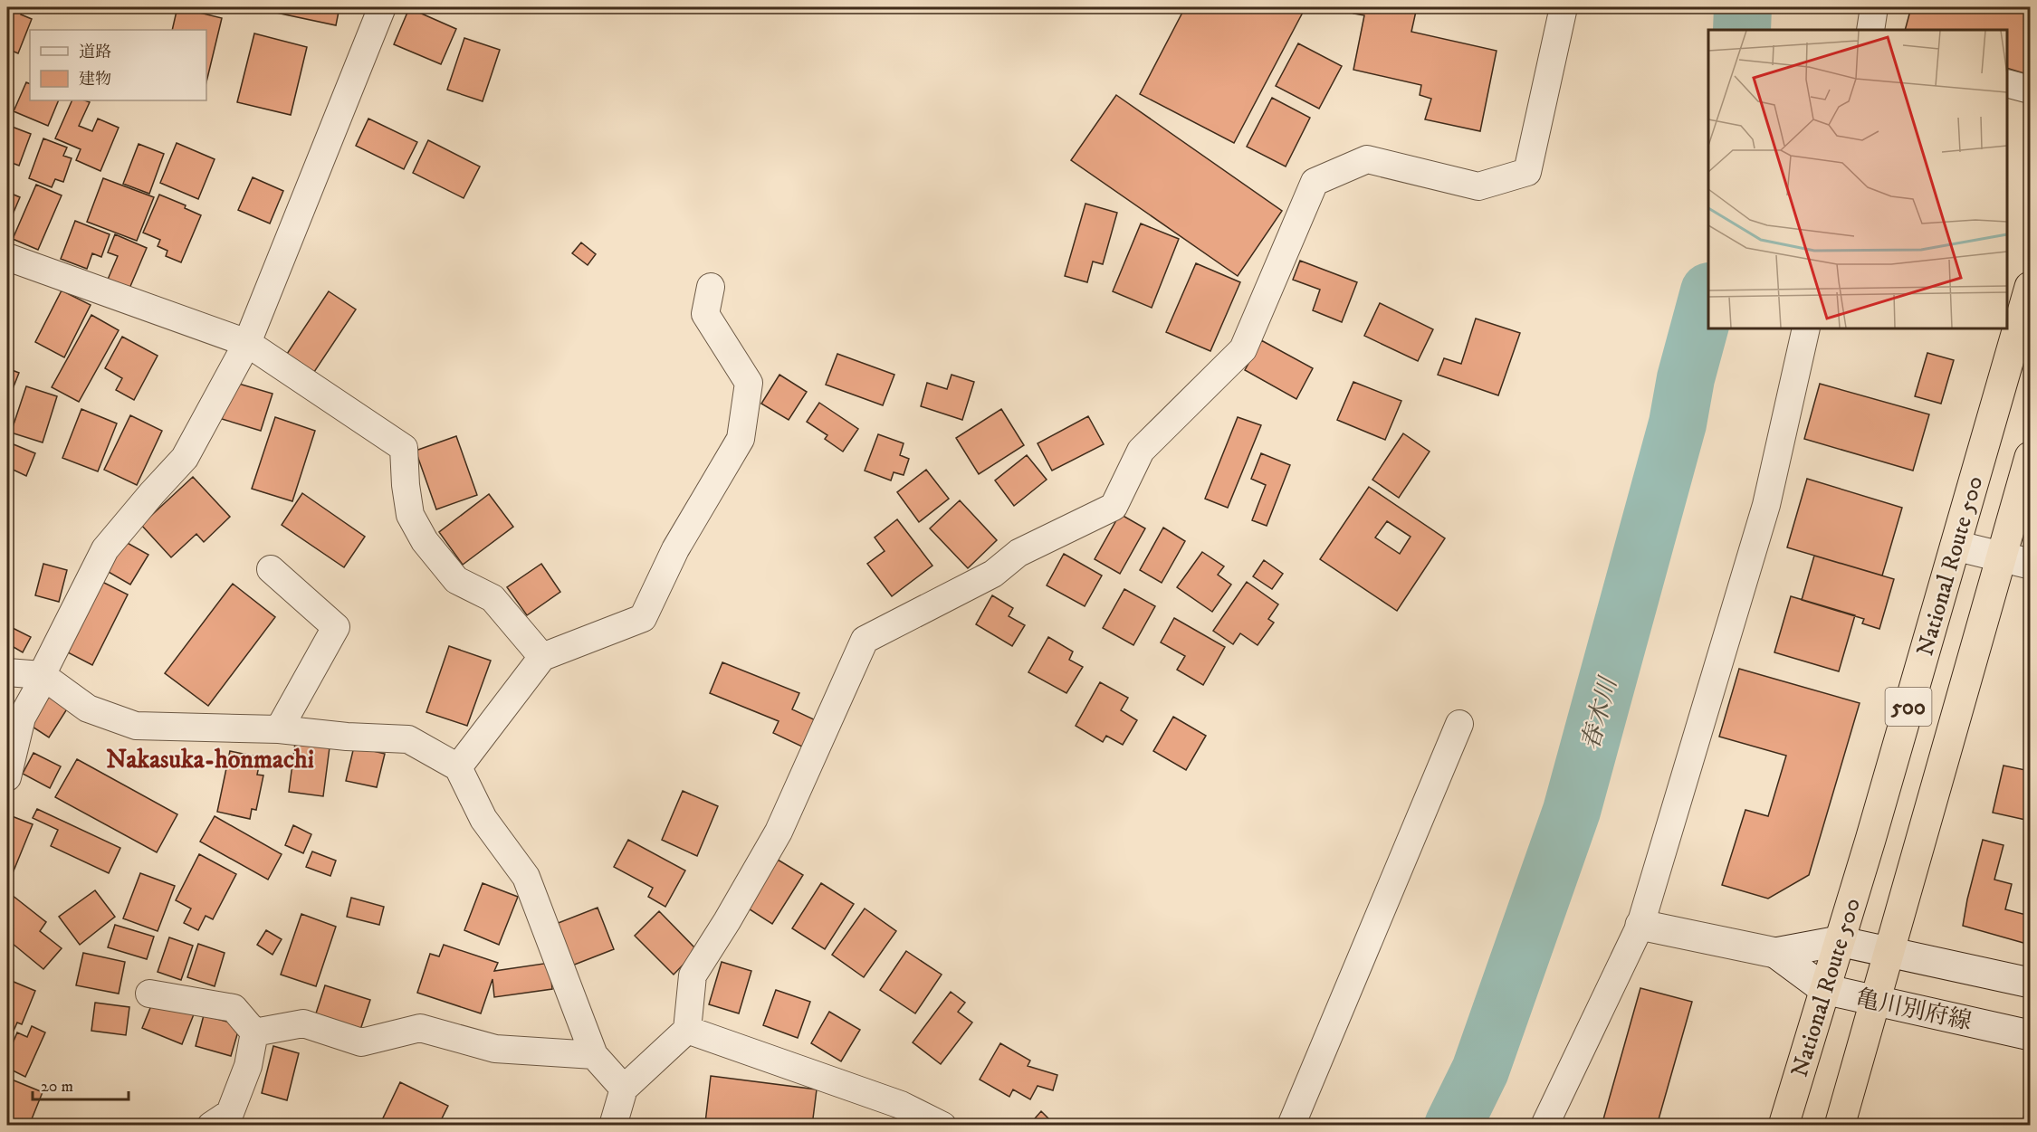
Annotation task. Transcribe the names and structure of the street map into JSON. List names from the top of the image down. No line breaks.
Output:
{"streets":{"highway":["National Route 500","500"],"main road":["亀川別府線"]},"crossings":[["National Route 500","亀川別府線"]],"districts":["Nakasuka-honmachi"],"water":["春木川"],"legend":["道路","建物"],"scale_bar":"20 m"}
